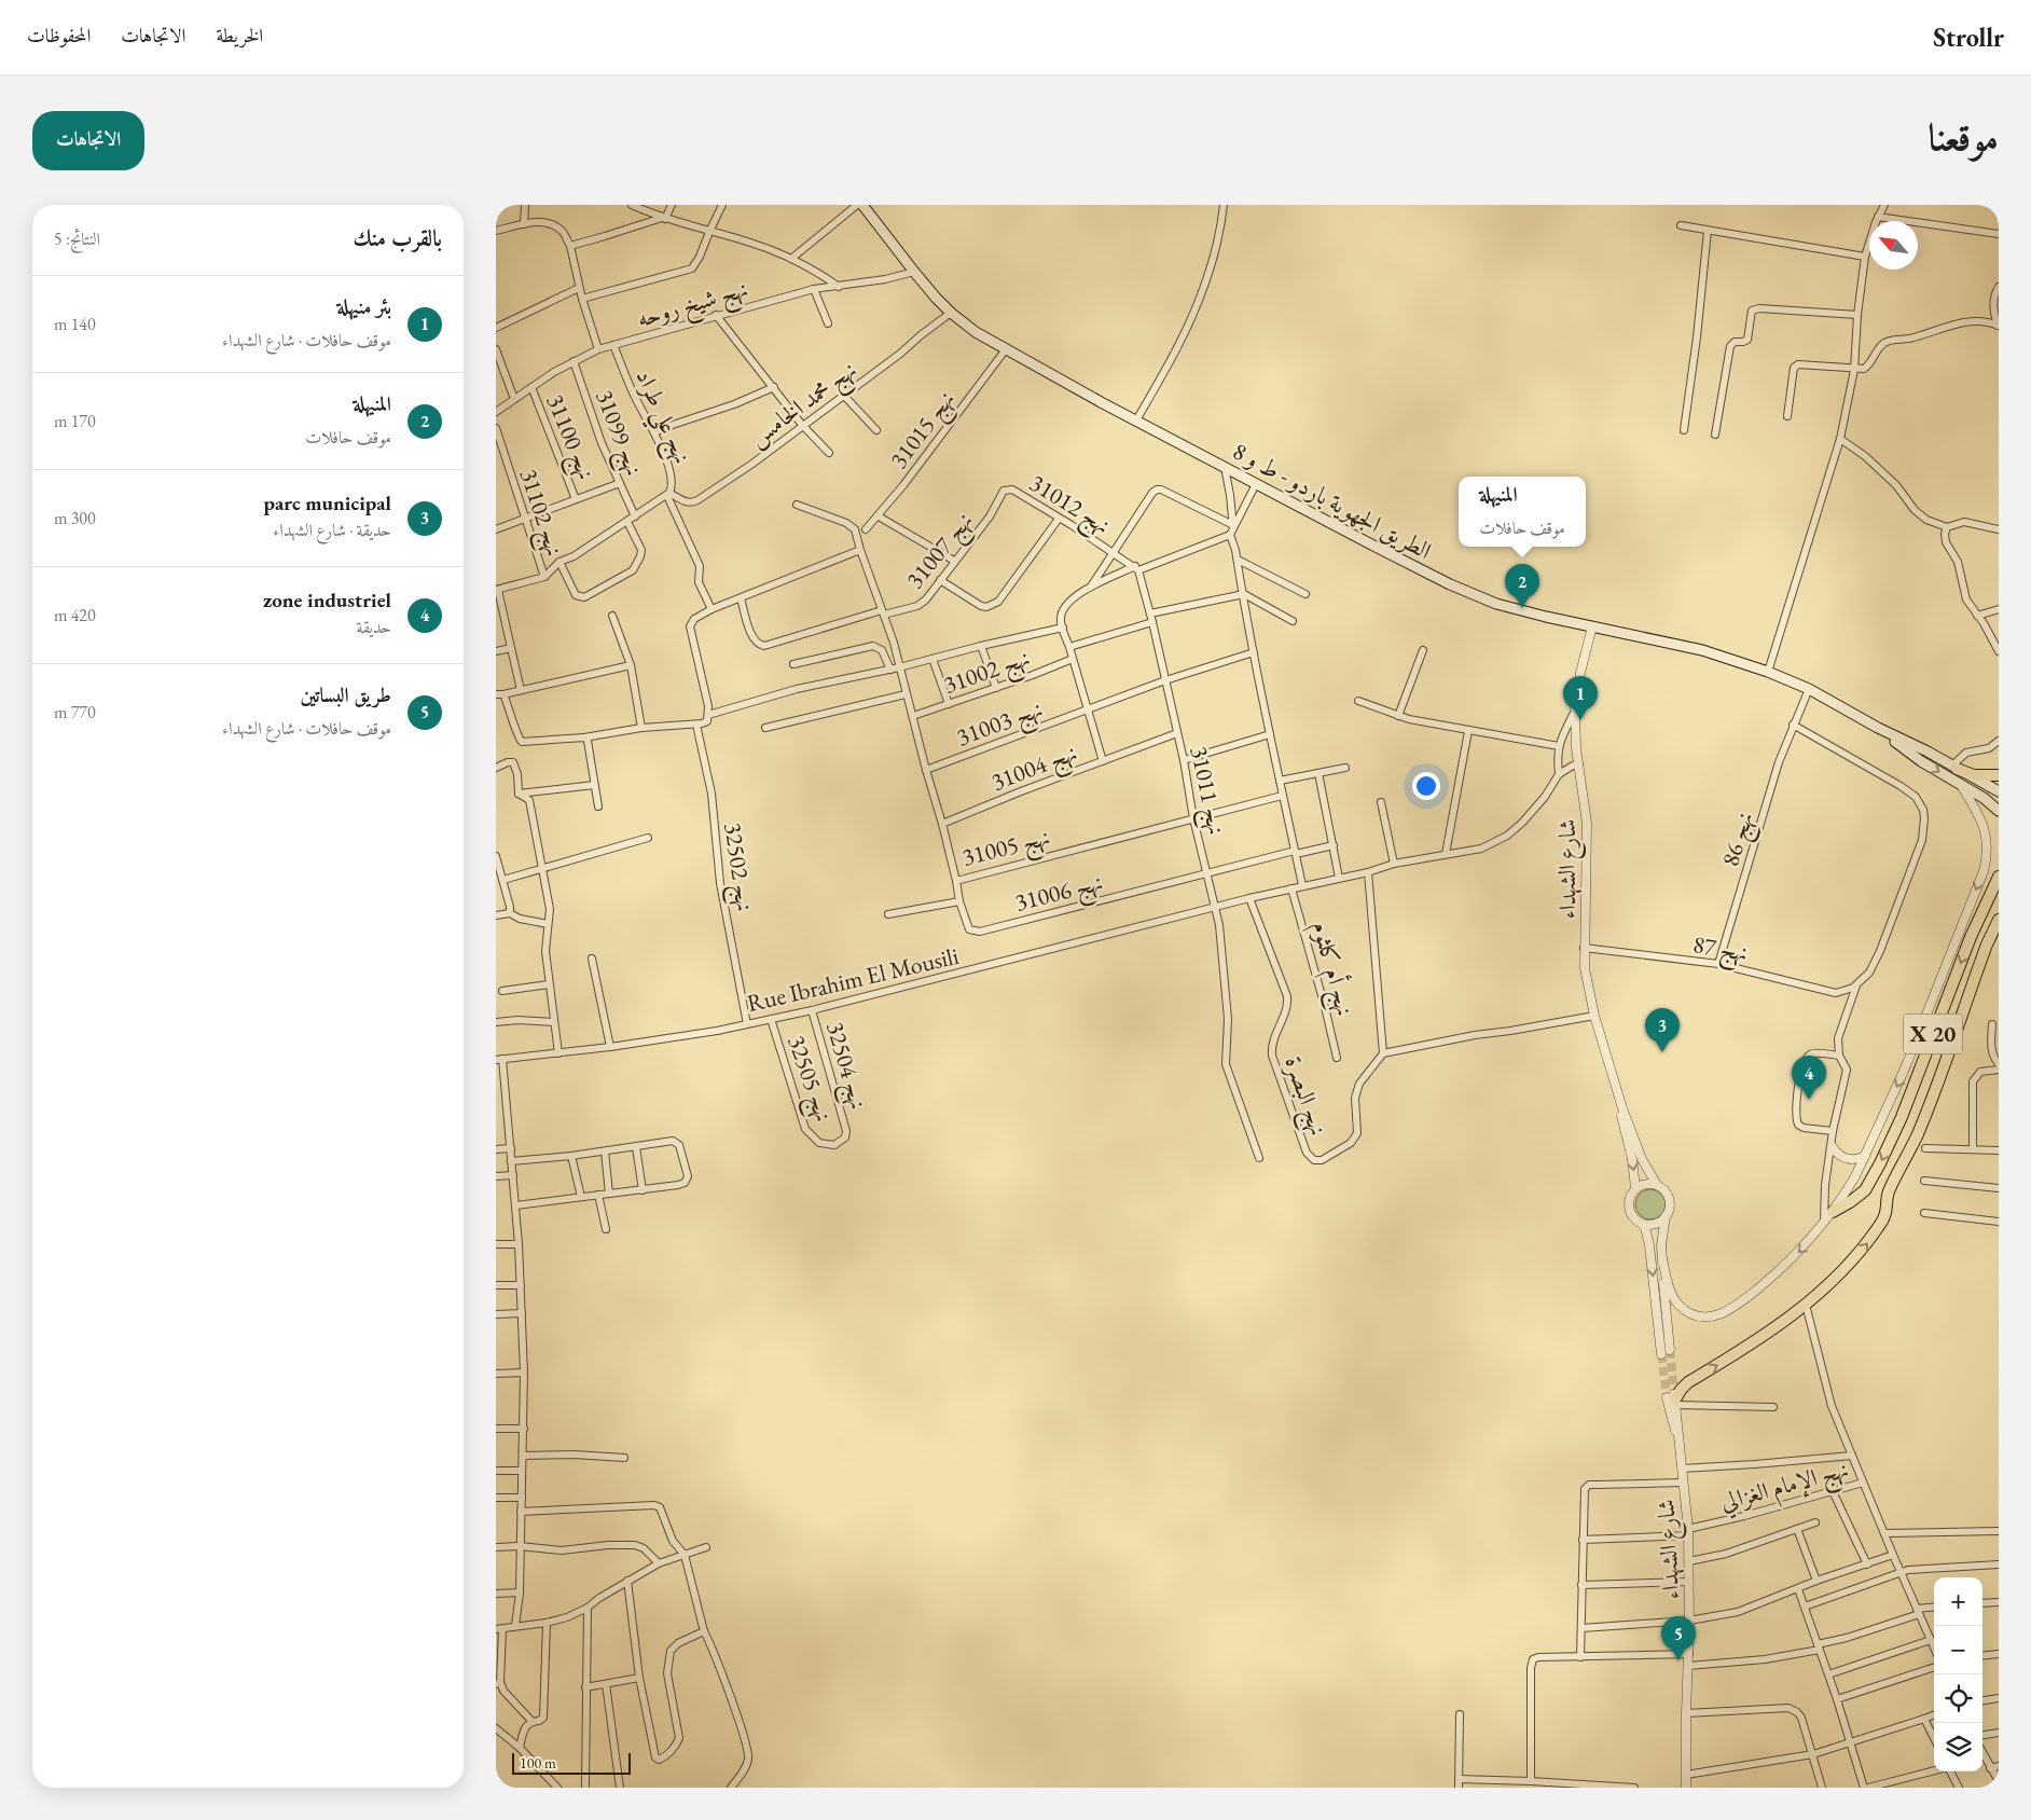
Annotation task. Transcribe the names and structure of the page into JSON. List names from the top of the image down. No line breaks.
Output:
{"streets":{"highway":["X 20"],"main road":["الطريق الجهوية باردو - ط و 8"],"street":["نهج شيخ روحه","نهج محمد الخامس","نهج علي طراد","نهج 31015","نهج 31099","نهج 31100","نهج 31012","نهج 31102","نهج 31007","نهج 31002","نهج 31003","نهج 31004","نهج 31011","نهج 86","نهج 31005","نهج 32502","شارع الشهداء","نهج 31006","نهج 87","نهج أم كلثوم","Rue Ibrahim El Mousili","نهج 32504","نهج 32505","نهج البصرة","نهج الإمام الغزالي"]},"crossings":[["نهج شيخ روحه","نهج علي طراد"],["نهج شيخ روحه","نهج 31099"],["نهج شيخ روحه","نهج 31100"],["نهج شيخ روحه","الطريق الجهوية باردو - ط و 8"],["نهج محمد الخامس","نهج علي طراد"],["نهج محمد الخامس","الطريق الجهوية باردو - ط و 8"],["نهج علي طراد","نهج 31099"],["نهج 31015","الطريق الجهوية باردو - ط و 8"],["الطريق الجهوية باردو - ط و 8","نهج 86"],["الطريق الجهوية باردو - ط و 8","شارع الشهداء"],["الطريق الجهوية باردو - ط و 8","X 20"],["نهج 31012","نهج 31007"],["نهج 31012","نهج 31011"],["نهج 31007","نهج 31002"],["نهج 31007","نهج 31003"],["نهج 31007","نهج 31005"],["نهج 31003","نهج 31011"],["نهج 31003","نهج 31005"],["نهج 31004","نهج 31011"],["نهج 31004","نهج 31005"],["نهج 31011","نهج 31005"],["نهج 31011","نهج 31006"],["نهج 31011","Rue Ibrahim El Mousili"],["نهج 86","نهج 87"],["نهج 31005","نهج 31006"],["نهج 32502","Rue Ibrahim El Mousili"],["شارع الشهداء","نهج 87"],["شارع الشهداء","نهج الإمام الغزالي"],["نهج أم كلثوم","Rue Ibrahim El Mousili"],["Rue Ibrahim El Mousili","نهج 32504"],["Rue Ibrahim El Mousili","نهج 32505"],["Rue Ibrahim El Mousili","نهج البصرة"],["نهج 32504","نهج 32505"]],"scale_bar":"100 m","north":"top left","page":{"header":"Strollr","nav":["الخريطة","الاتجاهات","المحفوظات"],"title":"موقعنا","buttons":"الاتجاهات","heading":["بالقرب منك","النتائج: 5"],"list":[{"mark":"1","name":"بئر منيهلة","note":"موقف حافلات · شارع الشهداء","value":"140 m"},{"mark":"2","name":"المنيهلة","note":"موقف حافلات","value":"170 m"},{"mark":"3","name":"parc municipal","note":"حديقة · شارع الشهداء","value":"300 m"},{"mark":"4","name":"zone industriel","note":"حديقة","value":"420 m"},{"mark":"5","name":"طريق البساتين","note":"موقف حافلات · شارع الشهداء","value":"770 m"}],"popup":["المنيهلة","موقف حافلات"],"pins":["2","1","3","4","5"],"map_buttons":["+","−"],"scale":"100 m"}}
